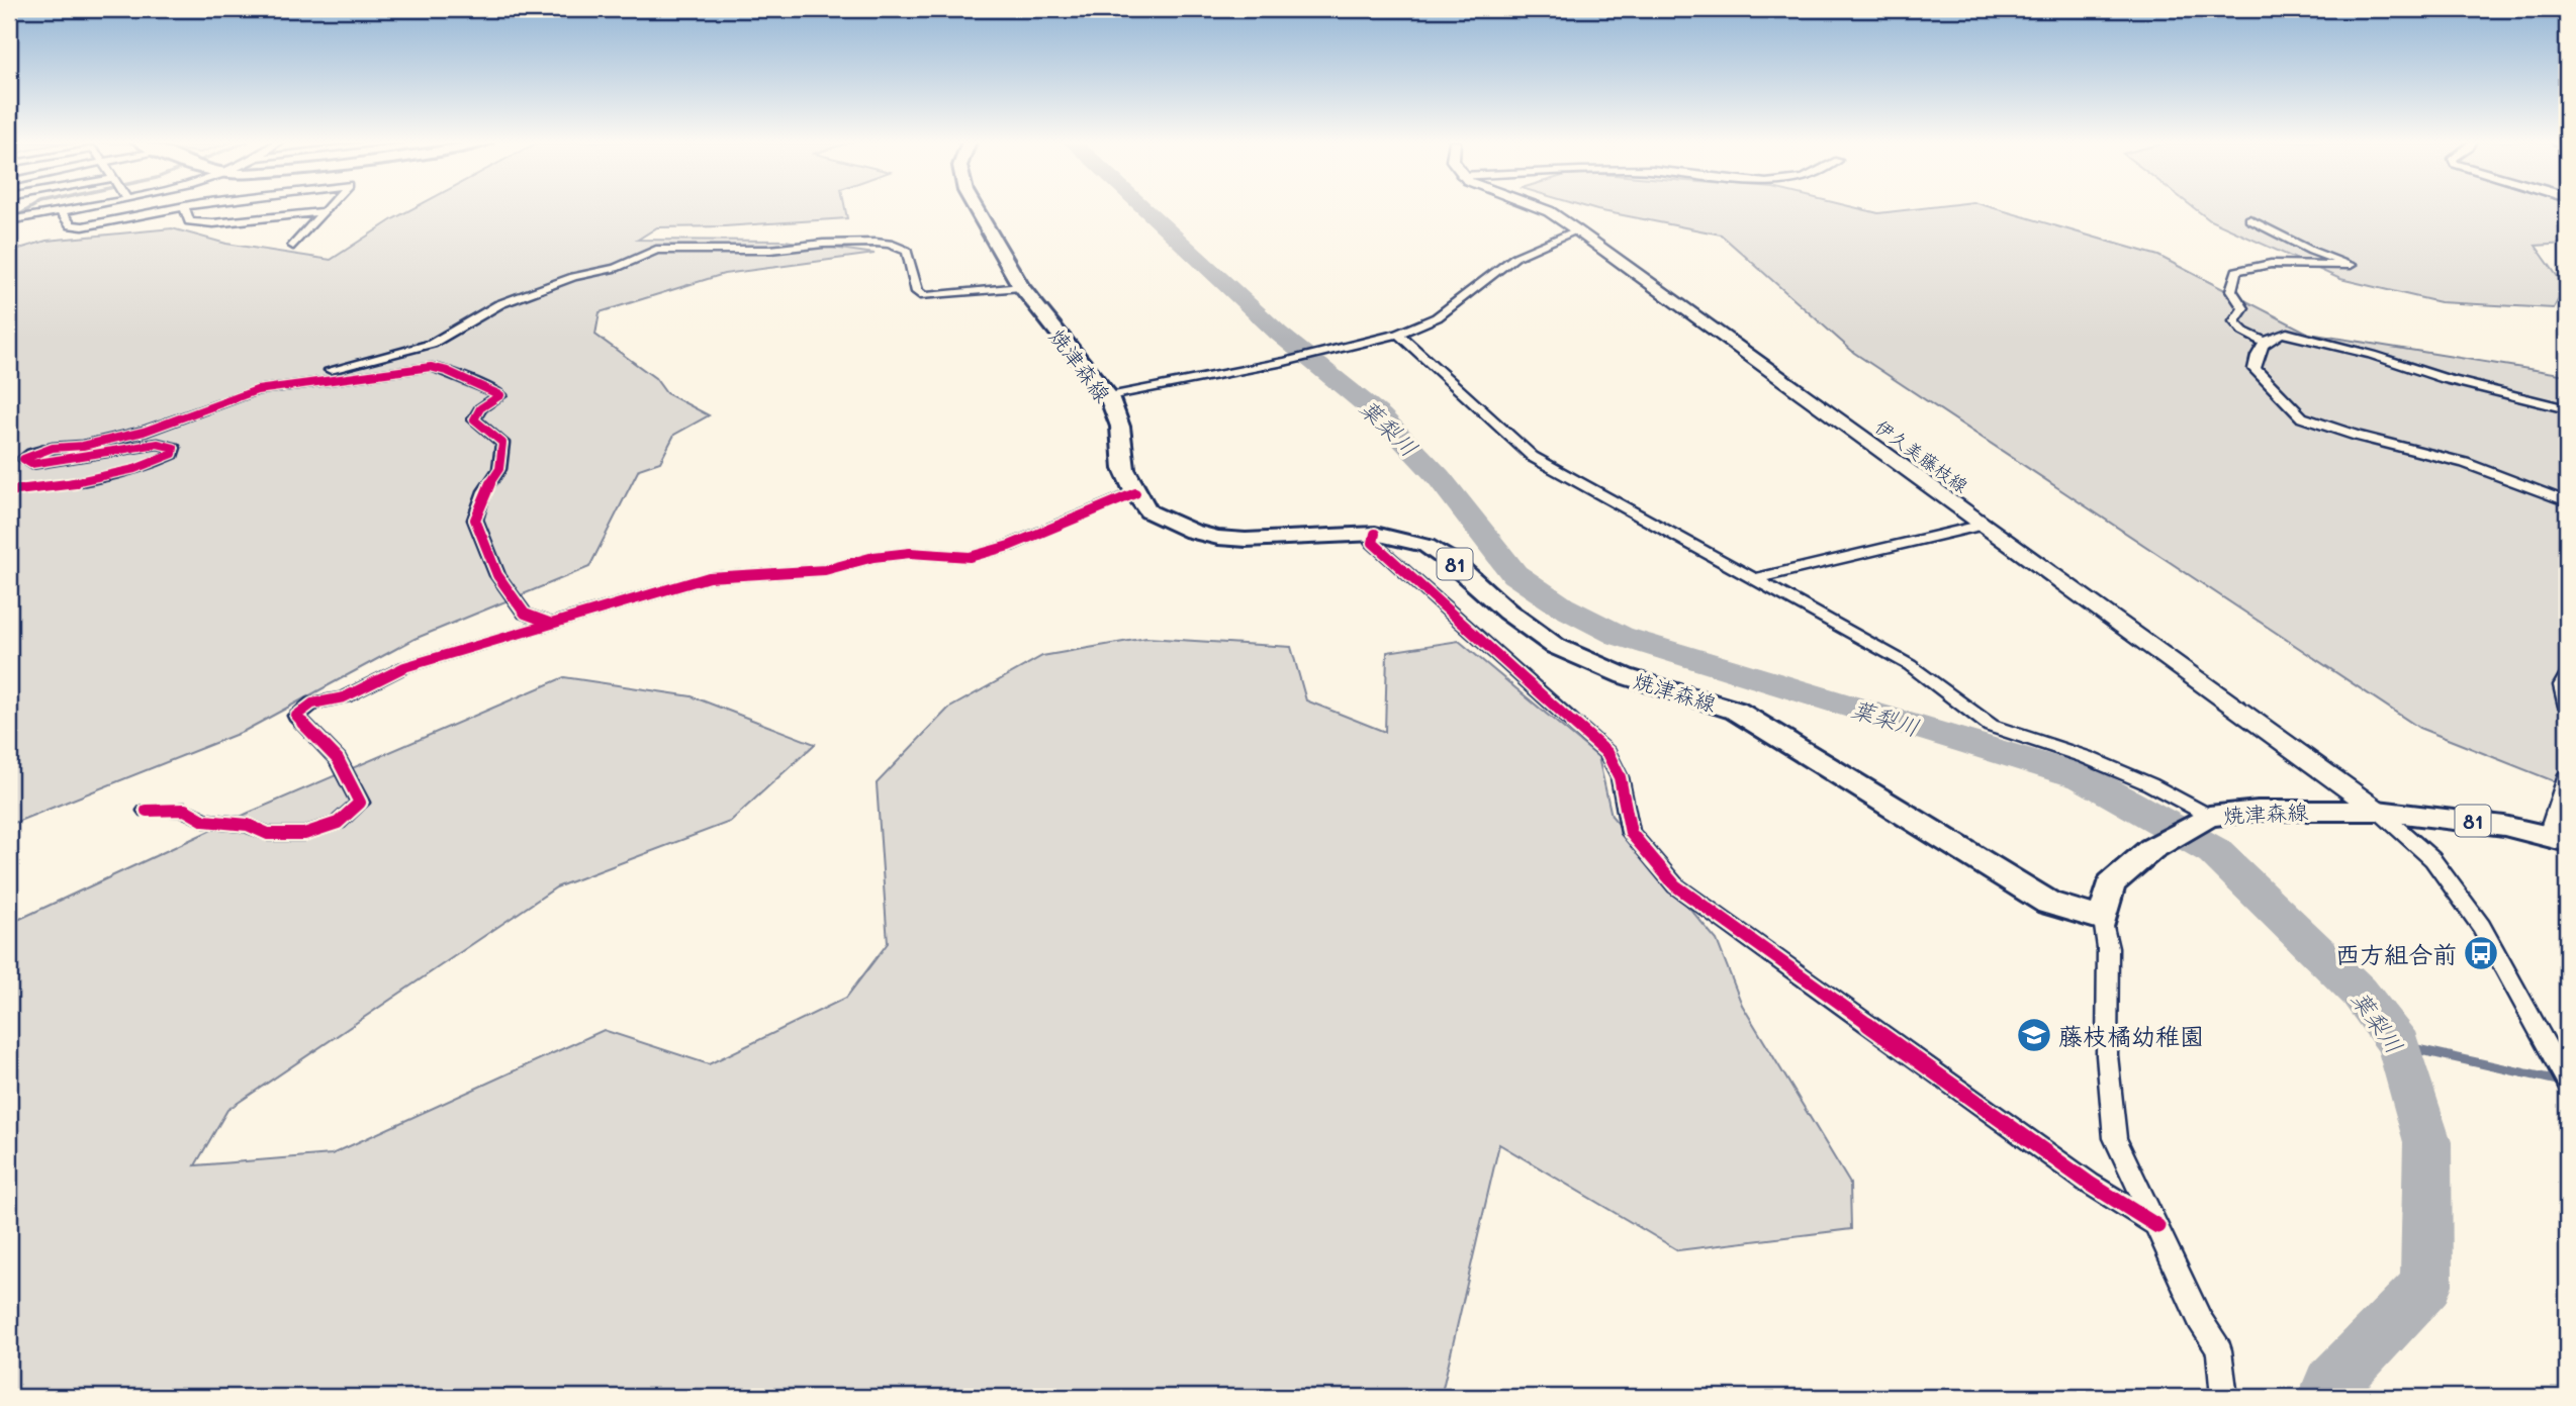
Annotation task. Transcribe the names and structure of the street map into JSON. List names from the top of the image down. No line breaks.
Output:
{"streets":{"main road":["焼津森線","伊久美藤枝線","81"]},"crossings":[["焼津森線","伊久美藤枝線"]],"water":["葉梨川"],"places":{"bus stop":["西方組合前"],"school or university":["藤枝橘幼稚園"]}}
